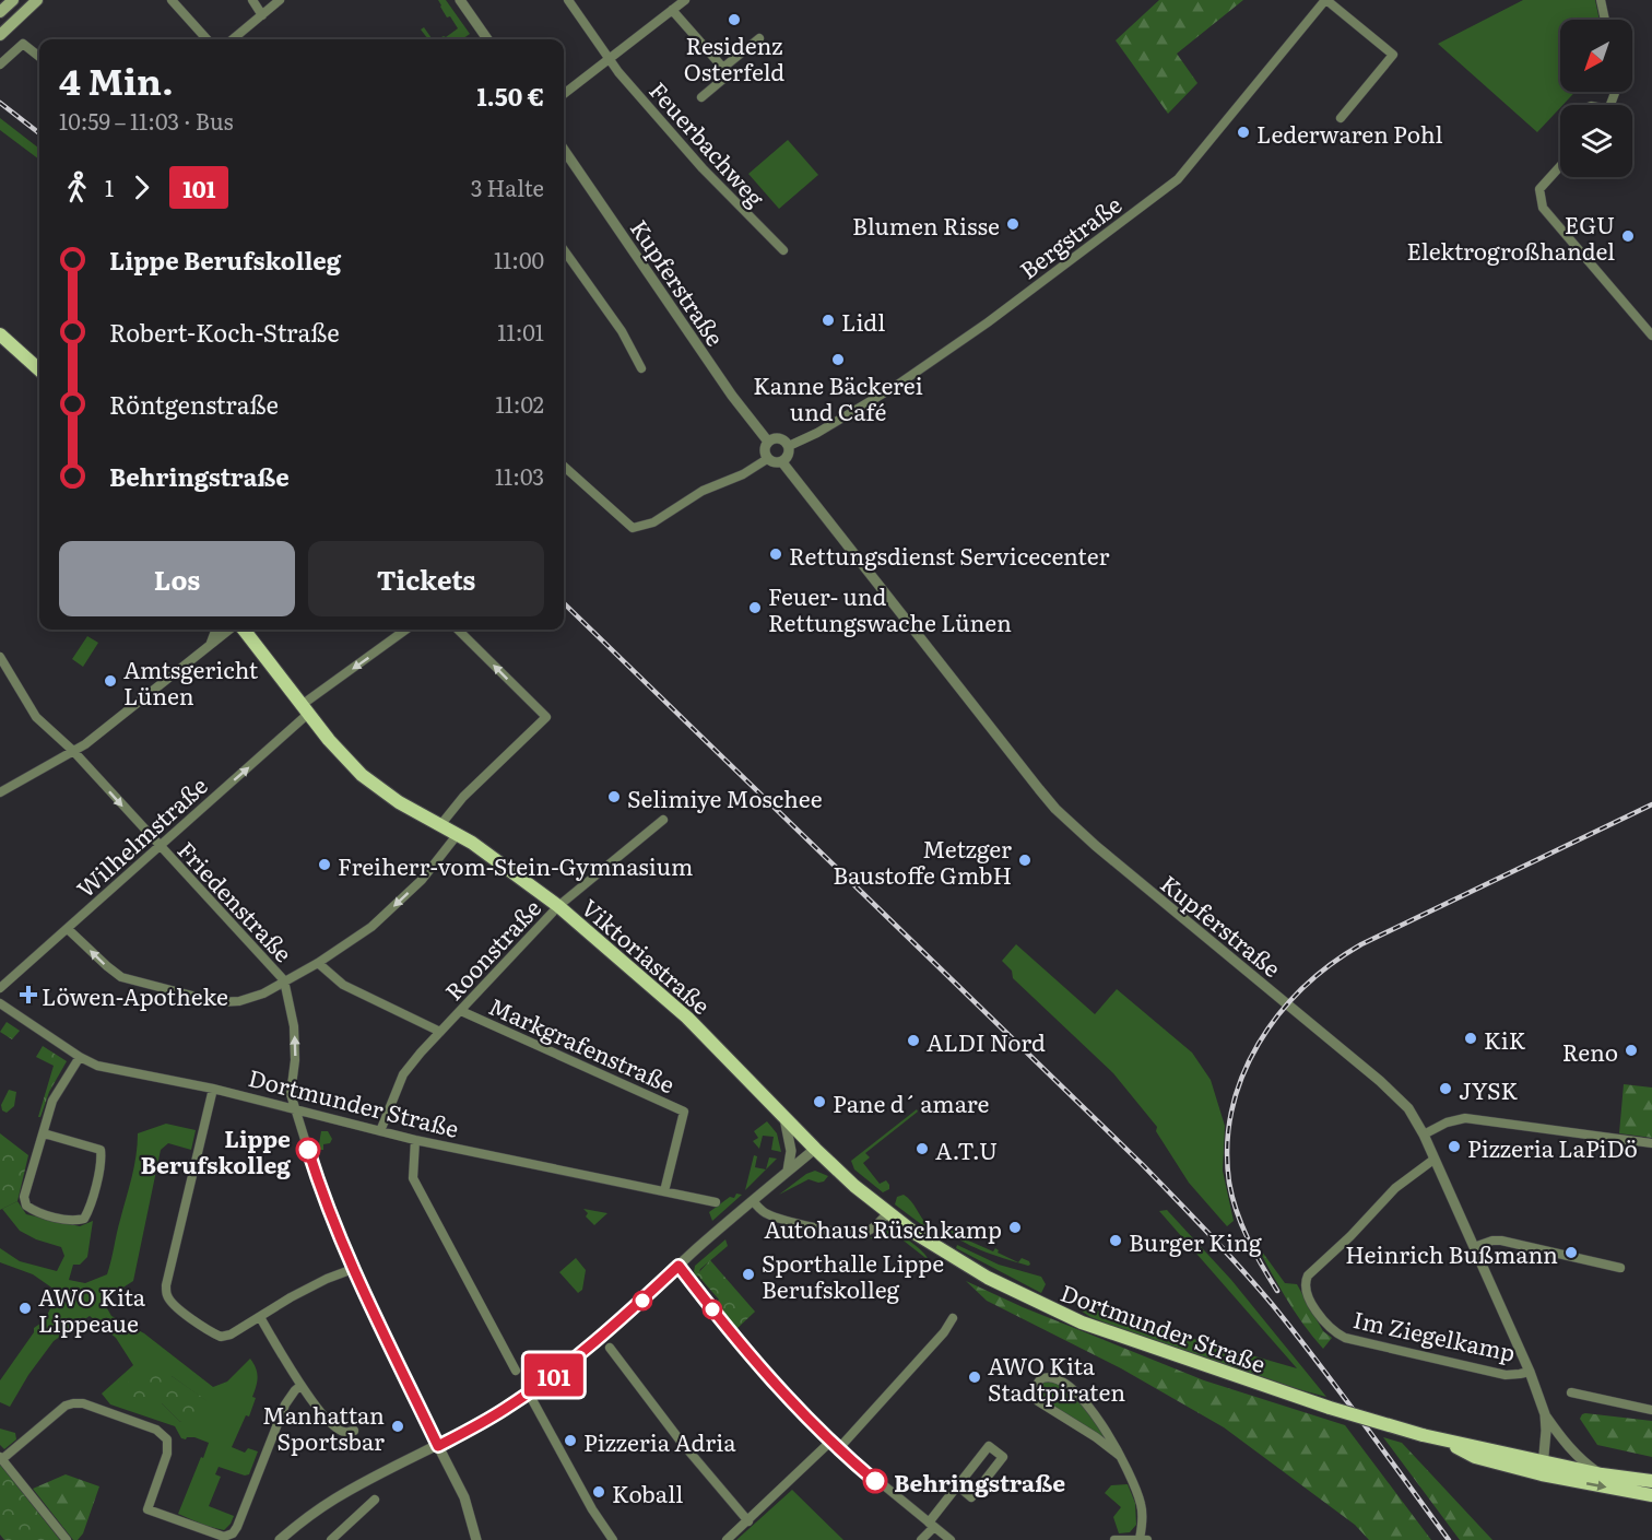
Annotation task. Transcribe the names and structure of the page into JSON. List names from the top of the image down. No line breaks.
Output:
{"streets":{"main road":["Viktoriastraße","Dortmunder Straße"],"street":["Feuerbachweg","Bergstraße","Kupferstraße","Wilhelmstraße","Friedenstraße","Roonstraße","Markgrafenstraße","Im Ziegelkamp"]},"crossings":[["Bergstraße","Kupferstraße"],["Kupferstraße","Dortmunder Straße"],["Kupferstraße","Im Ziegelkamp"],["Wilhelmstraße","Friedenstraße"],["Wilhelmstraße","Viktoriastraße"],["Friedenstraße","Dortmunder Straße"],["Roonstraße","Viktoriastraße"],["Roonstraße","Markgrafenstraße"],["Roonstraße","Dortmunder Straße"],["Viktoriastraße","Dortmunder Straße"],["Markgrafenstraße","Dortmunder Straße"]],"places":{"other":["Residenz Osterfeld","Lederwaren Pohl","Blumen Risse","EGU Elektrogroßhandel","Lidl","Kanne Bäckerei und Café","Rettungsdienst Servicecenter","Feuer- und Rettungswache Lünen","Amtsgericht Lünen","Selimiye Moschee","Metzger Baustoffe GmbH","Freiherr-vom-Stein-Gymnasium","KiK","ALDI Nord","Reno","JYSK","Pane d´ amare","Pizzeria LaPiDö","A.T.U","Lippe Berufskolleg","Autohaus Rüschkamp","Burger King","Heinrich Bußmann","Sporthalle Lippe Berufskolleg","AWO Kita Lippeaue","AWO Kita Stadtpiraten","Manhattan Sportsbar","Pizzeria Adria","Behringstraße","Koball"],"health":["Löwen-Apotheke"]},"lines":["bus line 101"],"north":"bottom left","page":{"on_map":"101","heading":["4 Min.","10:59 – 11:03 · Bus","1.50 €"],"legs":["1","101","3 Halte"],"list":[{"name":"Lippe Berufskolleg","value":"11:00"},{"name":"Robert-Koch-Straße","value":"11:01"},{"name":"Röntgenstraße","value":"11:02"},{"name":"Behringstraße","value":"11:03"}],"buttons":["Los","Tickets"]}}
